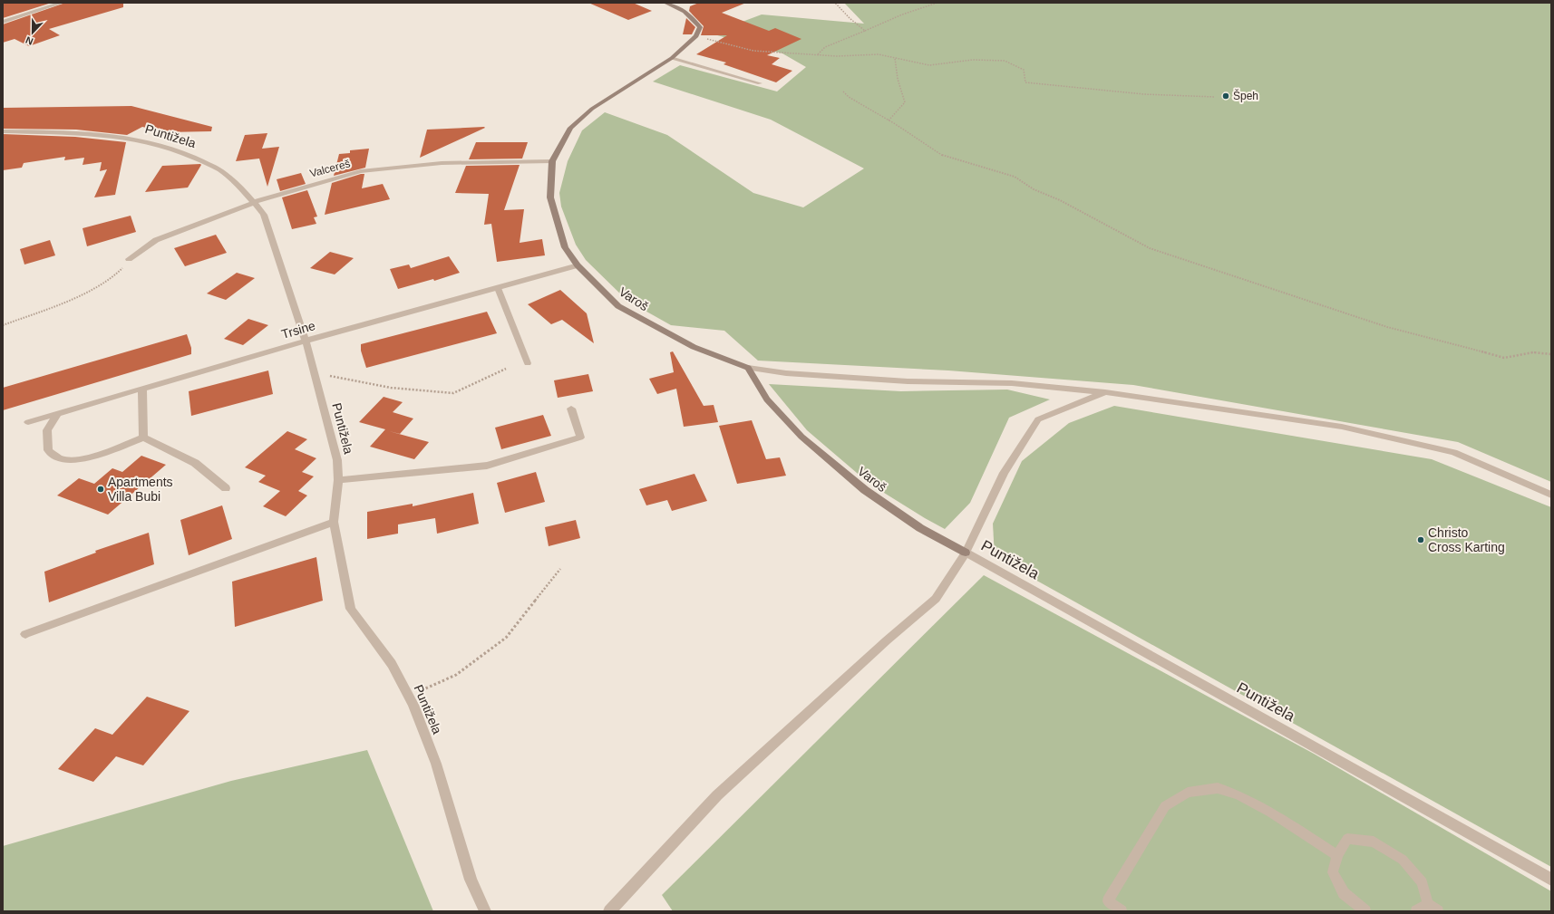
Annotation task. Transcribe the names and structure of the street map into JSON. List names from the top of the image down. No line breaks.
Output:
{"streets":{"main road":["Varoš"],"street":["Puntižela","Valcereš","Trsine"]},"crossings":[["Puntižela","Valcereš"],["Puntižela","Varoš"],["Puntižela","Trsine"],["Valcereš","Varoš"],["Varoš","Trsine"]],"places":["Špeh","Apartments Villa Bubi","Christo Cross Karting"],"north":"bottom"}
